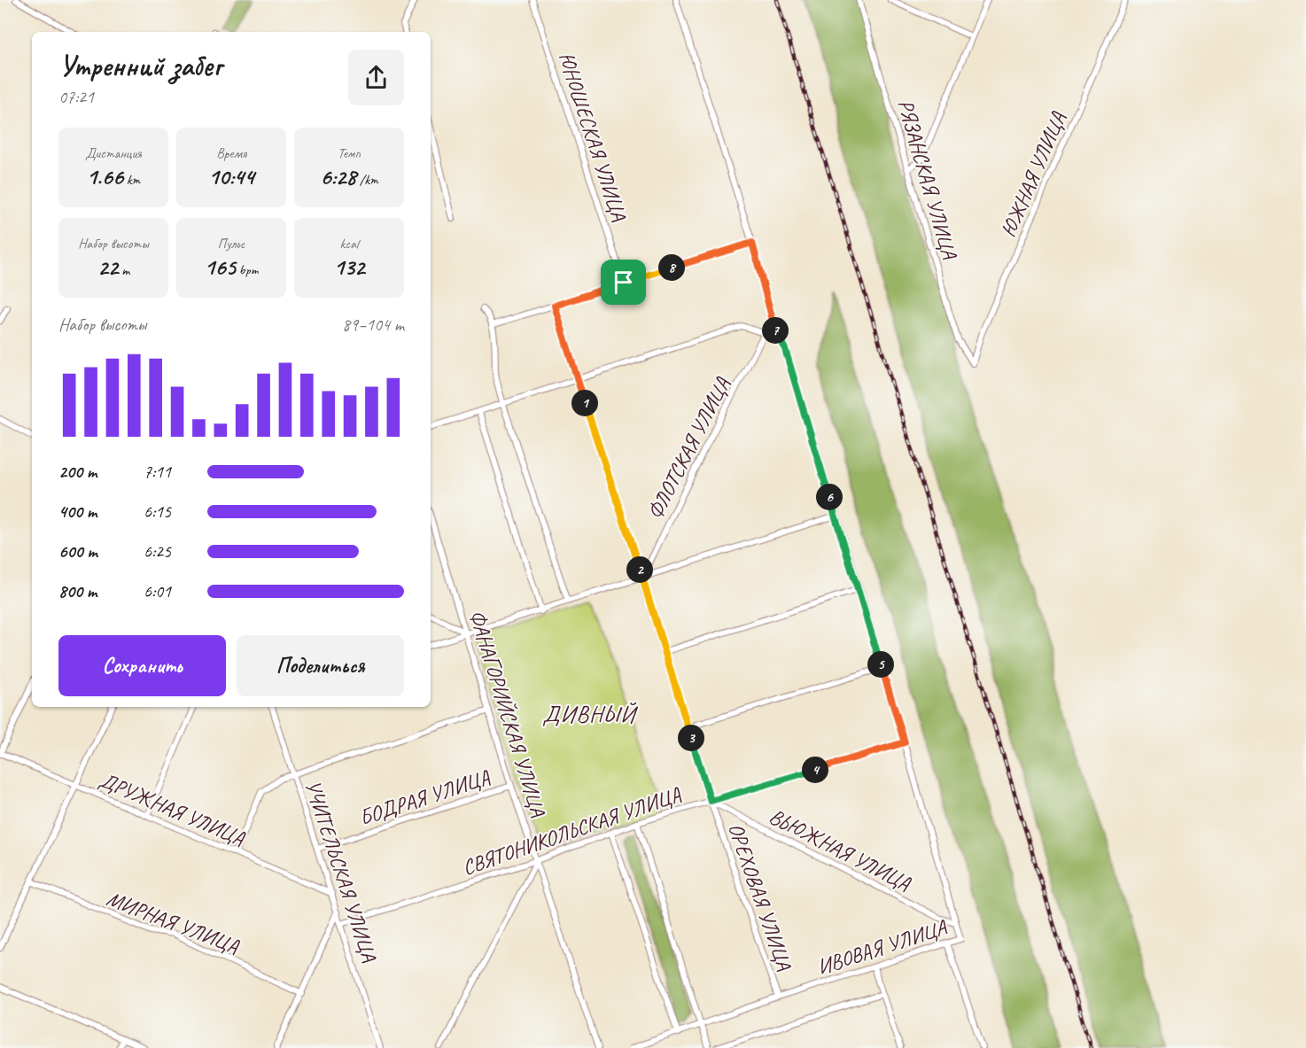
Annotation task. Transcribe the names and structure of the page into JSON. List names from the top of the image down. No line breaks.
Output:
{"streets":{"street":["ЮНОШЕСКАЯ УЛИЦА","ЮЖНАЯ УЛИЦА","РЯЗАНСКАЯ УЛИЦА","ФЛОТСКАЯ УЛИЦА","ФАНАГОРИЙСКАЯ УЛИЦА","БОДРАЯ УЛИЦА","ДРУЖНАЯ УЛИЦА","СВЯТОНИКОЛЬСКАЯ УЛИЦА","ВЬЮЖНАЯ УЛИЦА","УЧИТЕЛЬСКАЯ УЛИЦА","ОРЕХОВАЯ УЛИЦА","МИРНАЯ УЛИЦА","ИВОВАЯ УЛИЦА"]},"crossings":[["ЮЖНАЯ УЛИЦА","РЯЗАНСКАЯ УЛИЦА"],["ФЛОТСКАЯ УЛИЦА","ОРЕХОВАЯ УЛИЦА"],["ФАНАГОРИЙСКАЯ УЛИЦА","БОДРАЯ УЛИЦА"],["ФАНАГОРИЙСКАЯ УЛИЦА","СВЯТОНИКОЛЬСКАЯ УЛИЦА"],["БОДРАЯ УЛИЦА","УЧИТЕЛЬСКАЯ УЛИЦА"],["ДРУЖНАЯ УЛИЦА","УЧИТЕЛЬСКАЯ УЛИЦА"],["СВЯТОНИКОЛЬСКАЯ УЛИЦА","ВЬЮЖНАЯ УЛИЦА"],["СВЯТОНИКОЛЬСКАЯ УЛИЦА","УЧИТЕЛЬСКАЯ УЛИЦА"],["СВЯТОНИКОЛЬСКАЯ УЛИЦА","ОРЕХОВАЯ УЛИЦА"],["ВЬЮЖНАЯ УЛИЦА","ОРЕХОВАЯ УЛИЦА"],["ВЬЮЖНАЯ УЛИЦА","ИВОВАЯ УЛИЦА"],["ОРЕХОВАЯ УЛИЦА","ИВОВАЯ УЛИЦА"]],"districts":["ДИВНЫЙ"],"page":{"heading":["Утренний забег","07:21"],"stats":[["Дистанция","1.66 km"],["Время","10:44"],["Темп","6:28 /km"],["Набор высоты","22 m"],["Пульс","165 bpm"],["kcal","132"]],"pins":["8","7","1","6","2","5","3","4"],"chart":["Набор высоты","89–104 m"],"list":[{"name":"200 m","note":"7:11"},{"name":"400 m","note":"6:15"},{"name":"600 m","note":"6:25"},{"name":"800 m","note":"6:01"}],"buttons":["Сохранить","Поделиться"]}}
